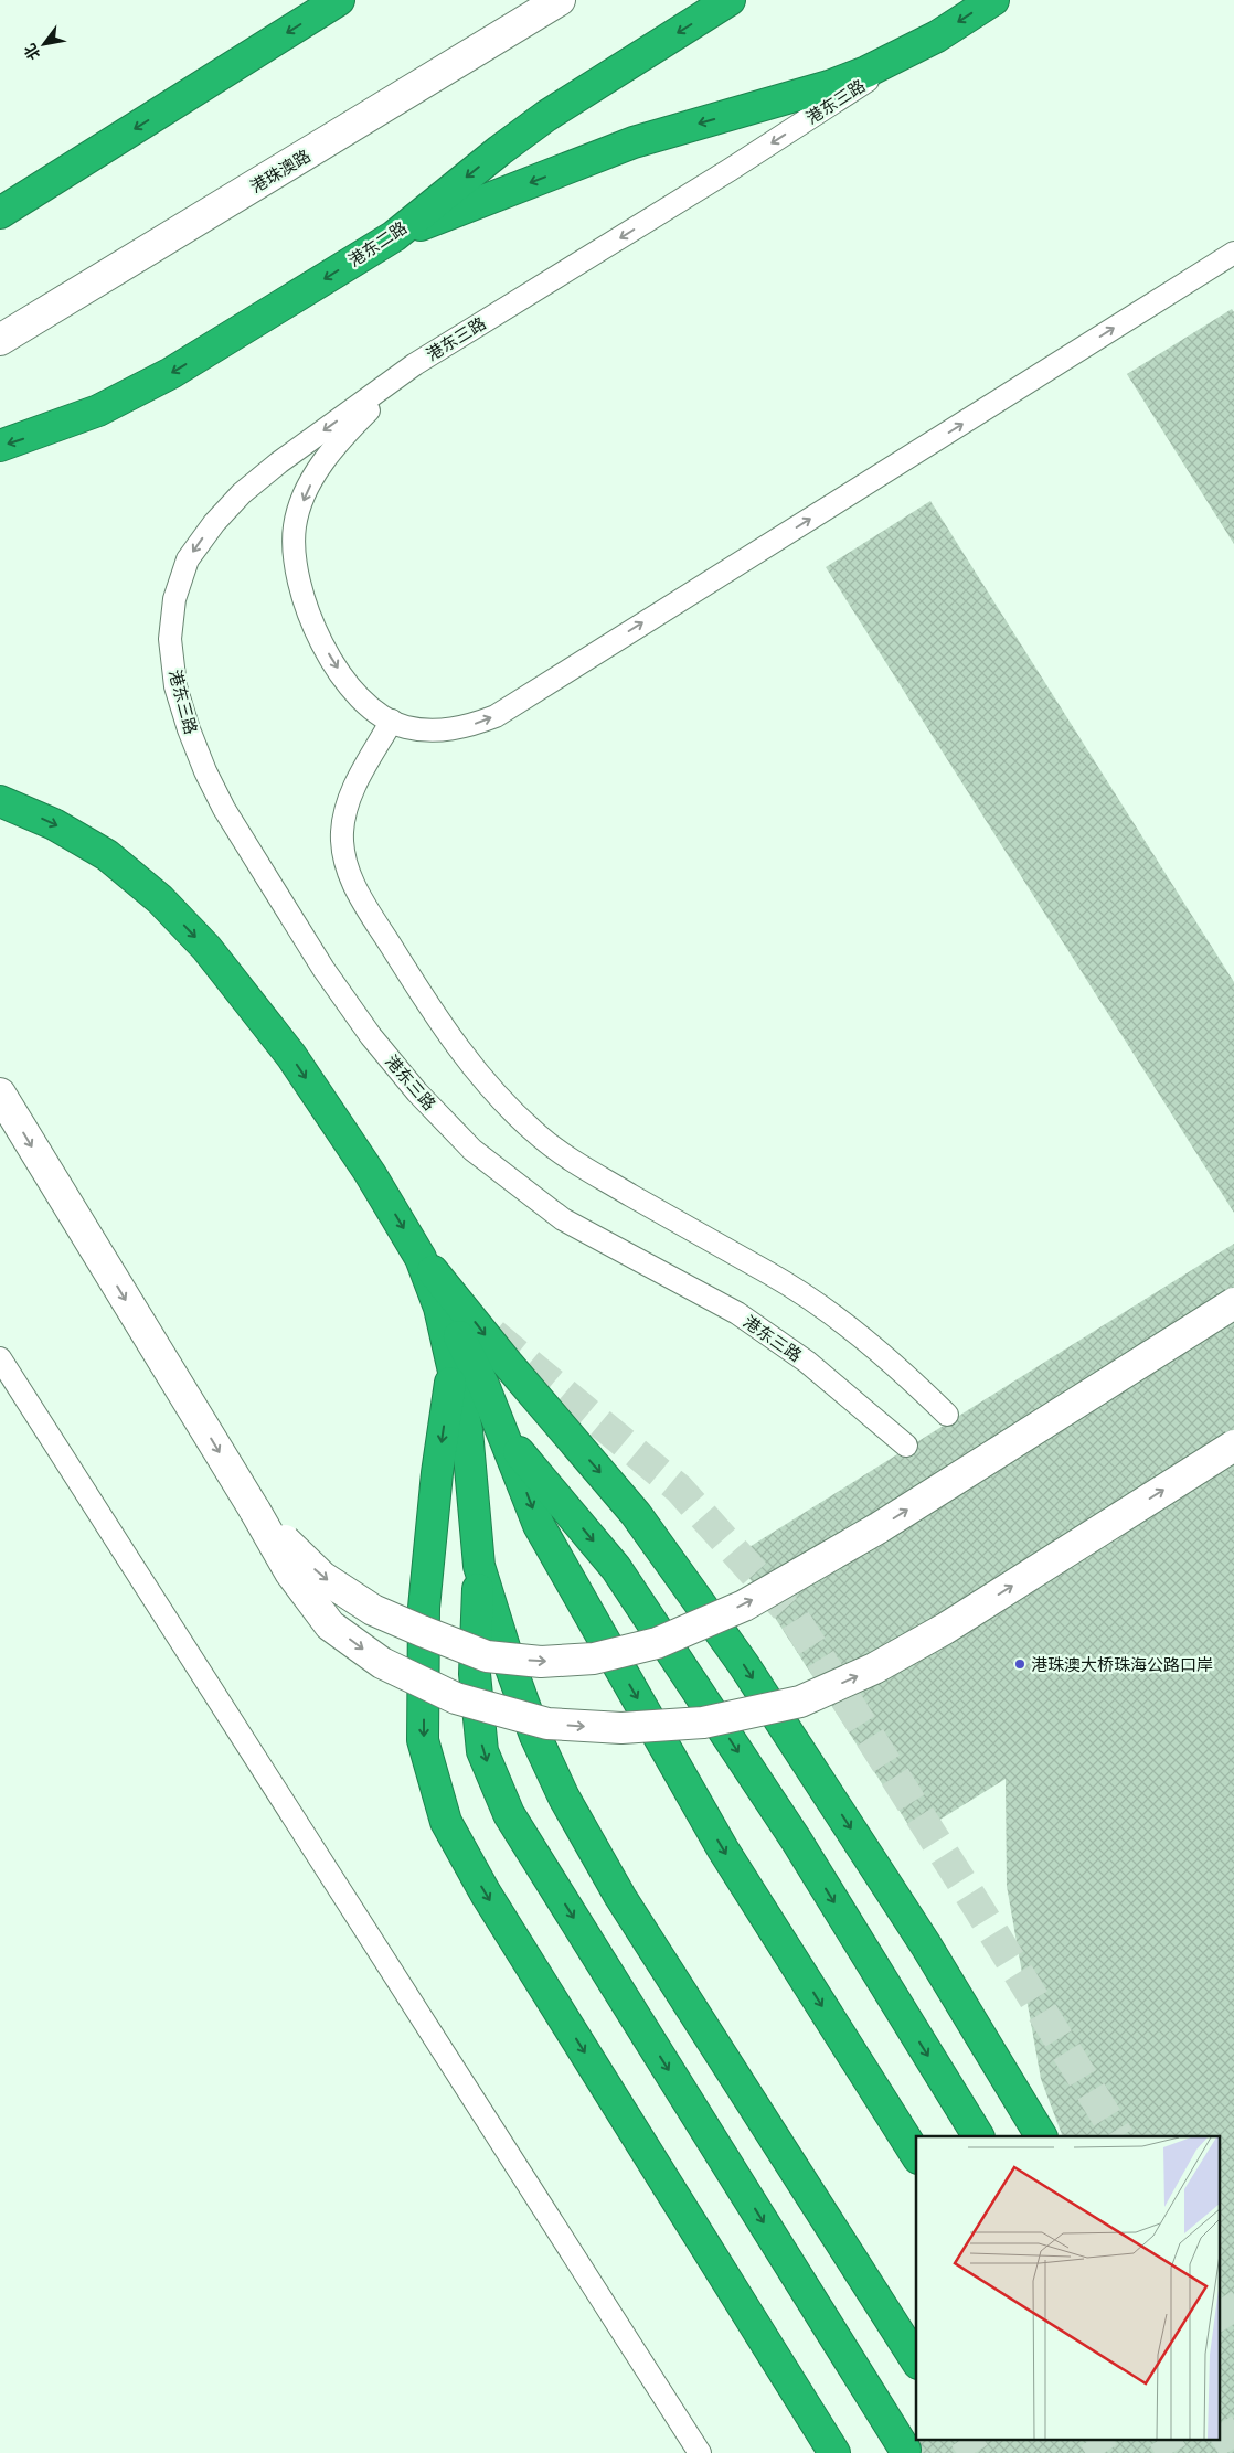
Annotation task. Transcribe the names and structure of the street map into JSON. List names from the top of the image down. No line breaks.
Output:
{"streets":{"highway":["港东三路","港东二路"],"main road":["港珠澳路"]},"places":["港珠澳大桥珠海公路口岸"],"north":"bottom left"}
